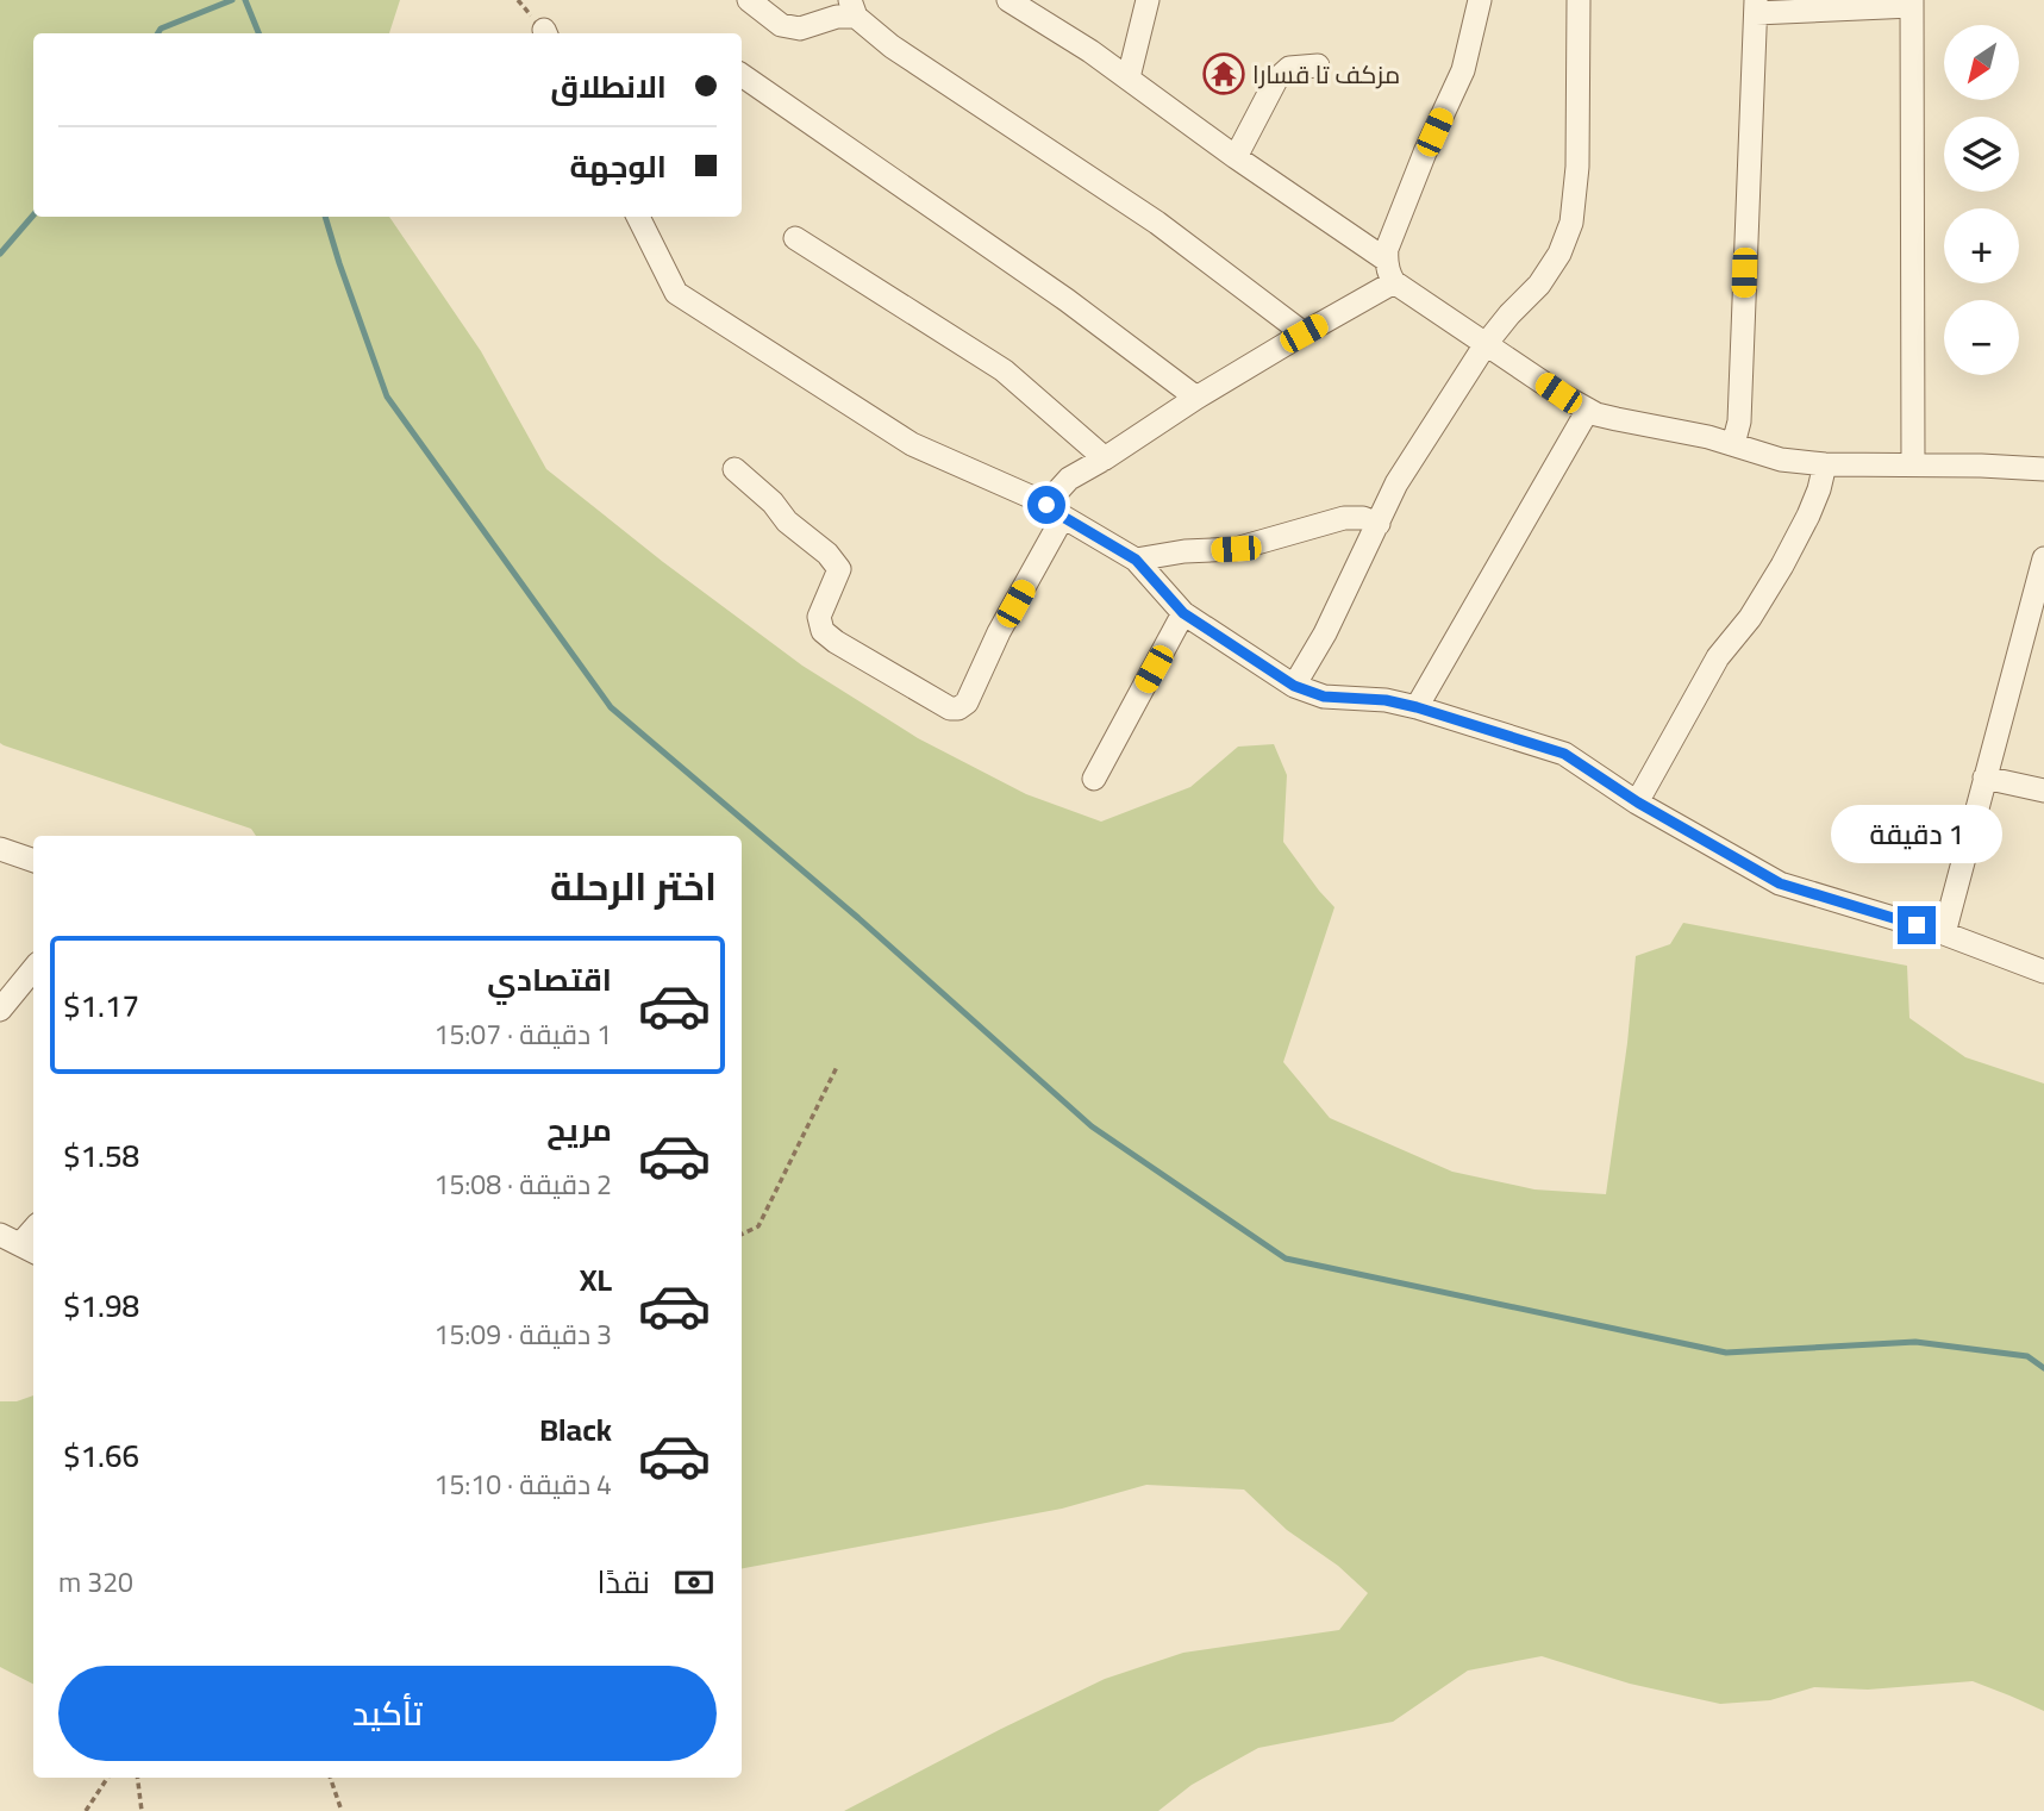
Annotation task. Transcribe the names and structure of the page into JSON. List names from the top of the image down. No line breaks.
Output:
{"places":{"temple":["مزكف تا قسارا"]},"north":"bottom left","page":{"map_buttons":["+","−"],"banner":["الانطلاق","الوجهة"],"bubble":"1 دقيقة","heading":"اختر الرحلة","list":[{"name":"اقتصادي","note":"1 دقيقة · 15:07","value":"$1.17"},{"name":"مريح","note":"2 دقيقة · 15:08","value":"$1.58"},{"name":"XL","note":"3 دقيقة · 15:09","value":"$1.98"},{"name":"Black","note":"4 دقيقة · 15:10","value":"$1.66"}],"pay":["نقدًا","320 m"],"buttons":"تأكيد"}}
